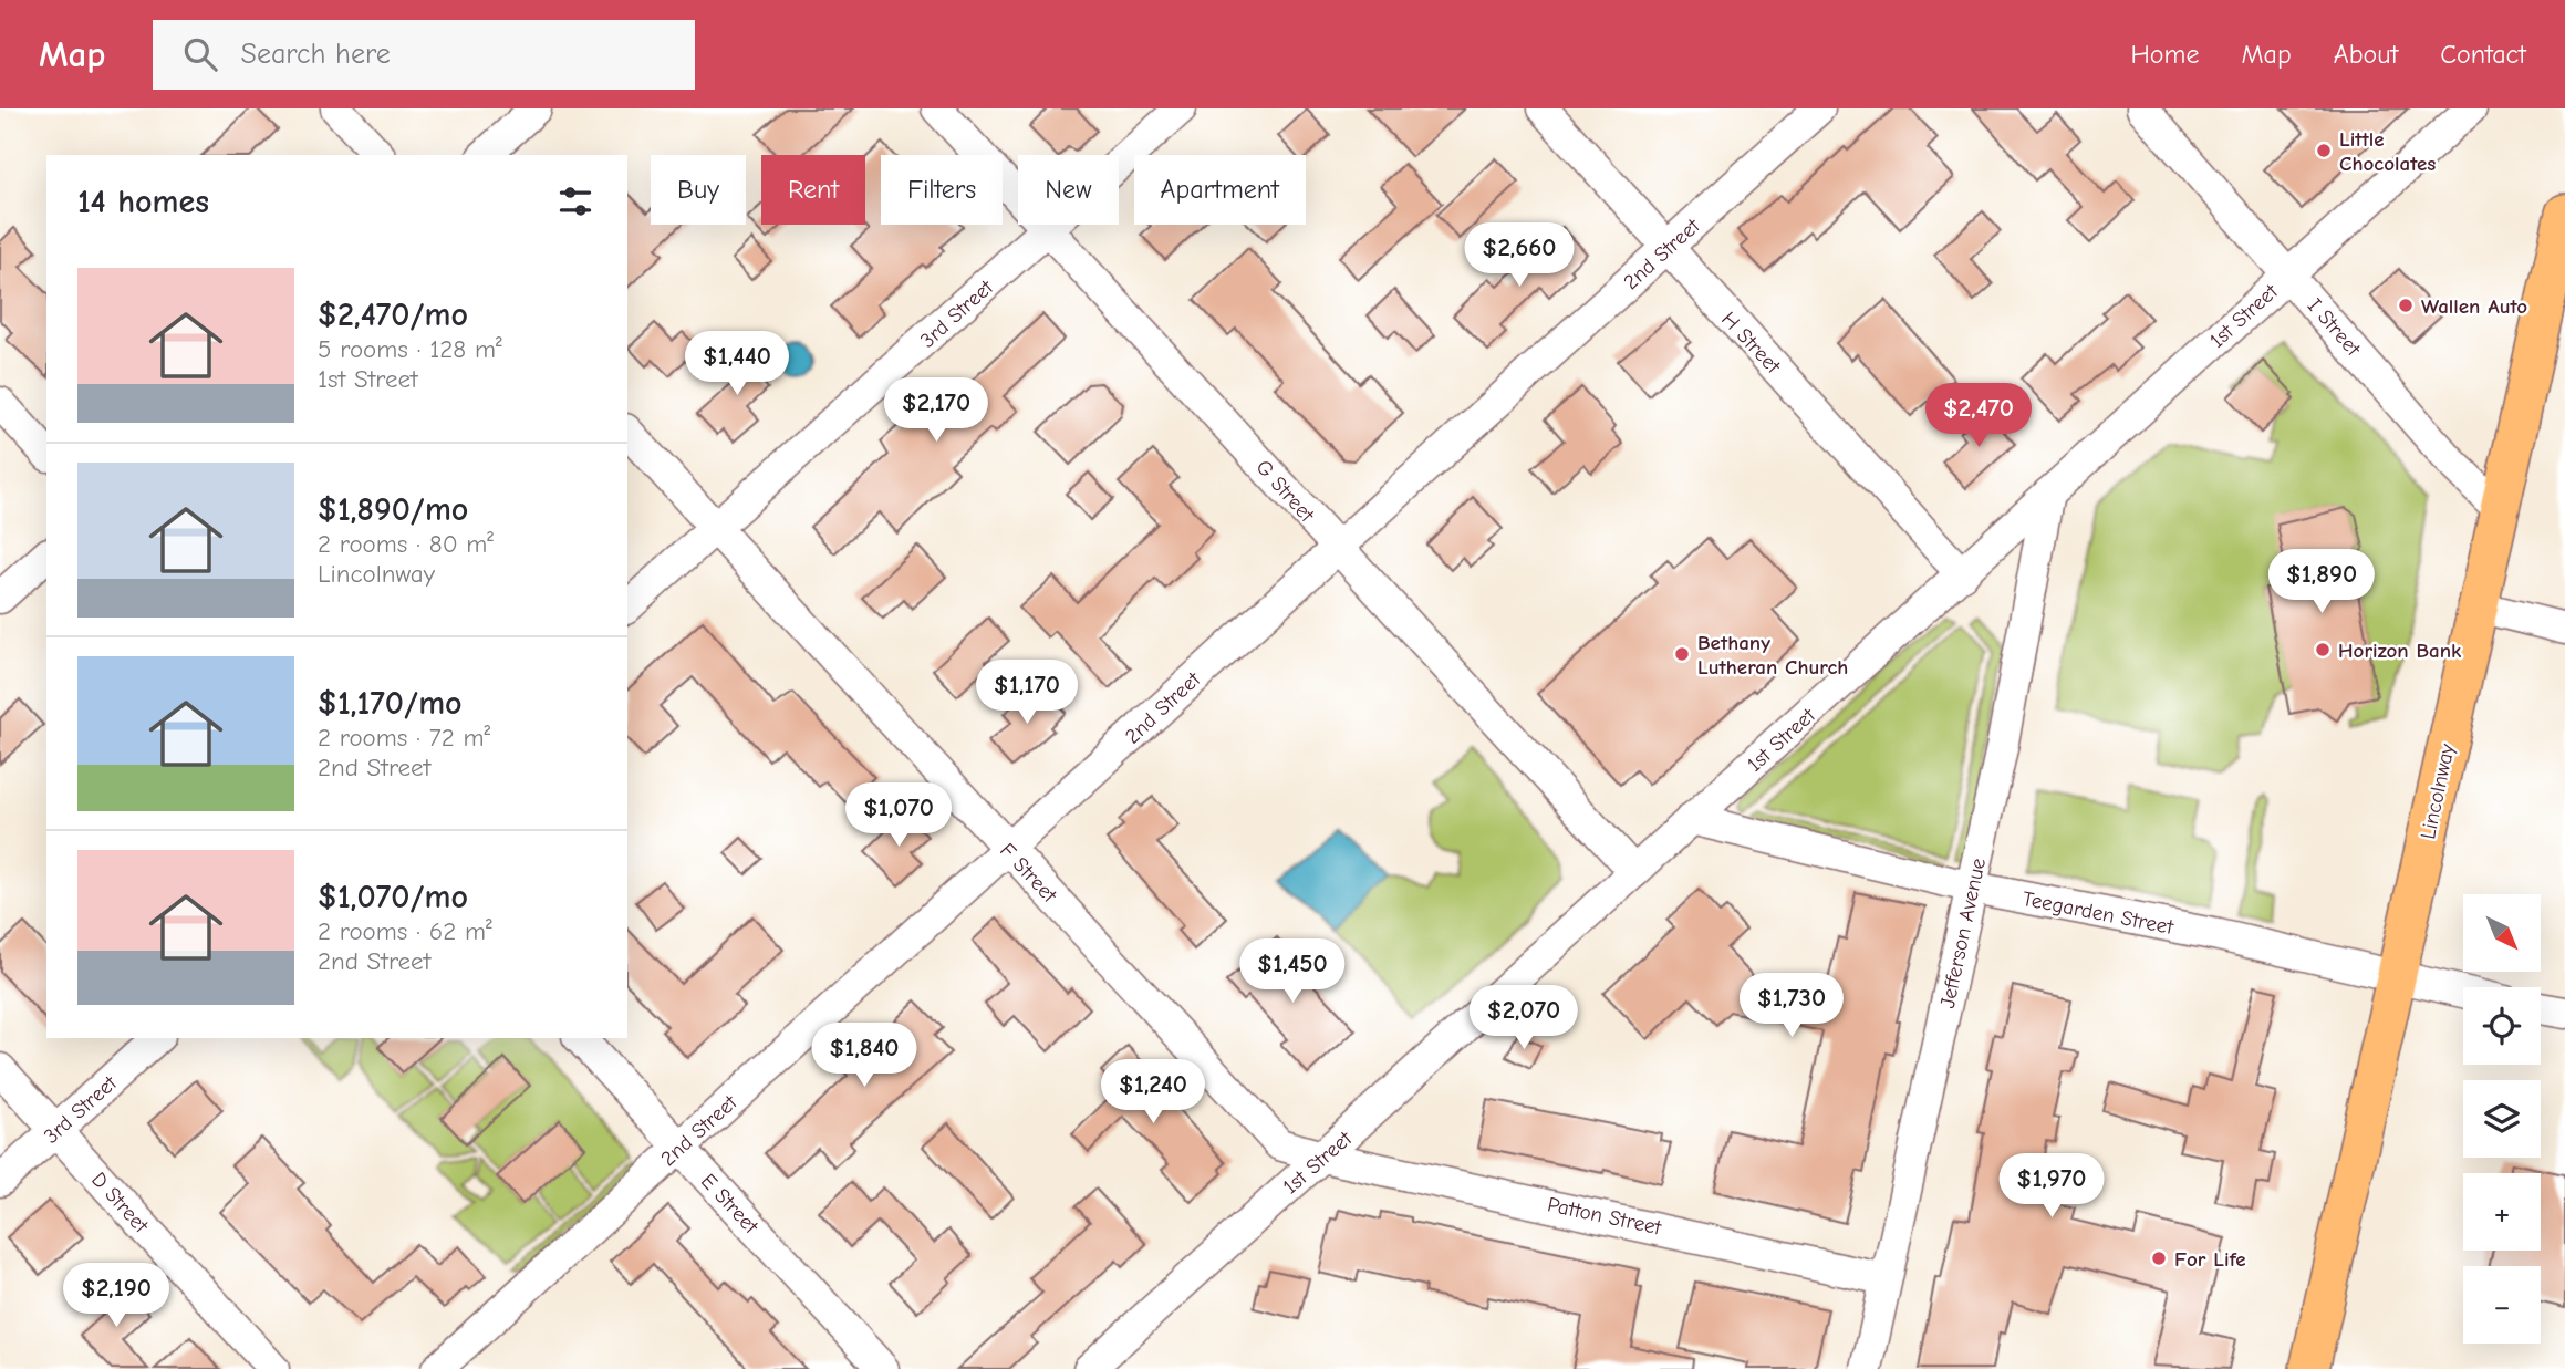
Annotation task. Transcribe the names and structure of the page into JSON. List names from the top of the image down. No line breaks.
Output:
{"streets":{"main road":["Lincolnway"],"street":["2nd Street","3rd Street","1st Street","I Street","H Street","G Street","F Street","Teegarden Street","Jefferson Avenue","D Street","E Street","Patton Street"]},"crossings":[["2nd Street","H Street"],["2nd Street","G Street"],["2nd Street","F Street"],["2nd Street","E Street"],["3rd Street","G Street"],["3rd Street","F Street"],["3rd Street","D Street"],["1st Street","I Street"],["1st Street","H Street"],["1st Street","G Street"],["1st Street","F Street"],["1st Street","Teegarden Street"],["1st Street","Jefferson Avenue"],["1st Street","Patton Street"],["I Street","Lincolnway"],["Lincolnway","Teegarden Street"],["F Street","Patton Street"],["Teegarden Street","Jefferson Avenue"],["Jefferson Avenue","Patton Street"]],"places":["Little Chocolates","Wallen Auto","Horizon Bank","Bethany Lutheran Church","For Life"],"north":"bottom right","page":{"header":"Map","search":"Search here","nav":["Home","Map","About","Contact"],"chip":["Buy","Rent","Filters","New","Apartment"],"heading":"14 homes","price":["$2,660","$1,440","$2,170","$2,470","$1,890","$1,170","$1,070","$1,450","$1,730","$2,070","$1,840","$1,240","$1,970","$2,190"],"list":[{"name":"$2,470/mo","note":"5 rooms · 128 m² · 1st Street"},{"name":"$1,890/mo","note":"2 rooms · 80 m² · Lincolnway"},{"name":"$1,170/mo","note":"2 rooms · 72 m² · 2nd Street"},{"name":"$1,070/mo","note":"2 rooms · 62 m² · 2nd Street"}],"map_buttons":["+","−"]}}
